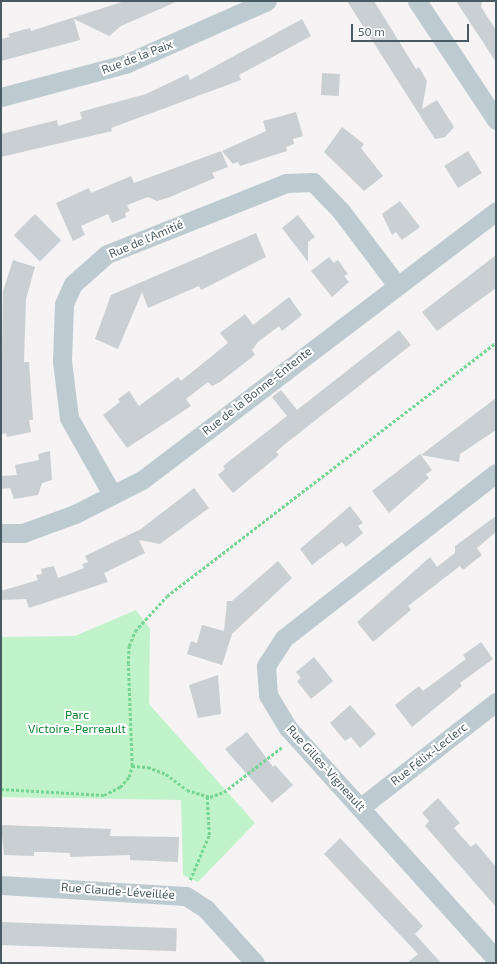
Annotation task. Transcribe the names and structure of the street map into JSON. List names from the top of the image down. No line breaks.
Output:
{"streets":{"street":["Rue de la Paix","Rue de l'Amitié","Rue de la Bonne-Entente","Rue Félix-Leclerc","Rue Gilles-Vigneault","Rue Claude-Léveillée"]},"crossings":[["Rue de l'Amitié","Rue de la Bonne-Entente"],["Rue Félix-Leclerc","Rue Gilles-Vigneault"]],"parks":["Parc Victoire-Perreault"],"scale_bar":"50 m"}
